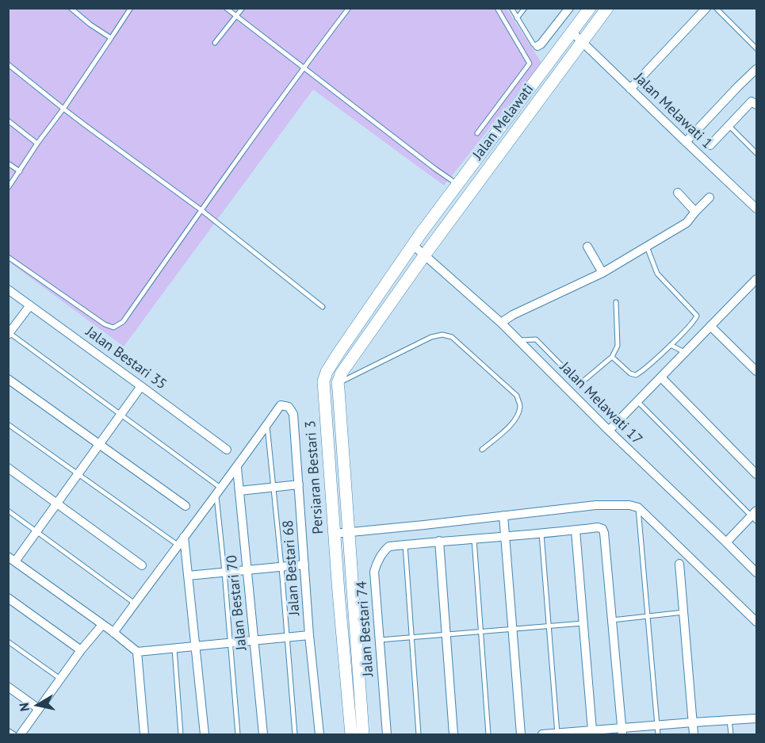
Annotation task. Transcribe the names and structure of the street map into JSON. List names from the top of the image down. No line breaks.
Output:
{"streets":{"street":["Jalan Melawati 1","Jalan Melawati","Jalan Bestari 35","Jalan Melawati 17","Persiaran Bestari 3","Jalan Bestari 68","Jalan Bestari 70","Jalan Bestari 74"]},"crossings":[["Jalan Melawati 1","Jalan Melawati"],["Jalan Melawati","Jalan Melawati 17"],["Jalan Melawati","Persiaran Bestari 3"],["Jalan Melawati 17","Persiaran Bestari 3"]],"north":"left"}
